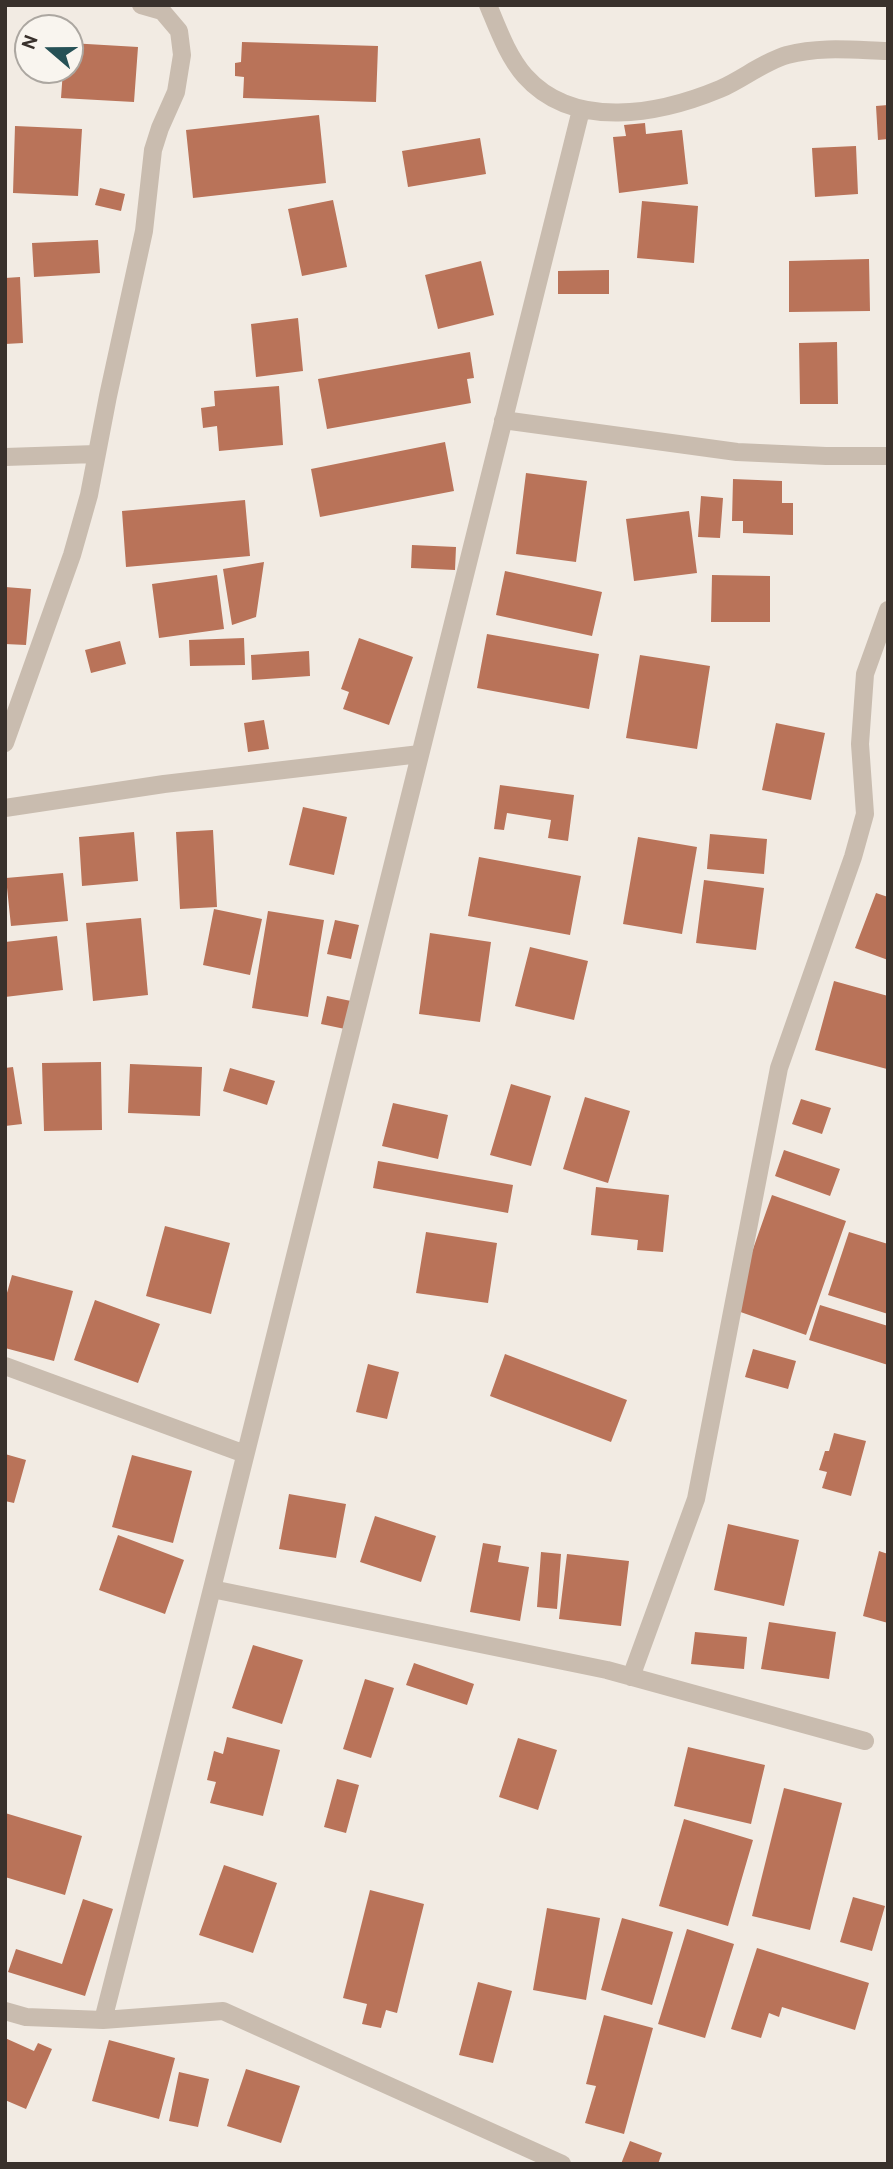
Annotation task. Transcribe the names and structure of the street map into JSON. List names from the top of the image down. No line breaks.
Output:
{"north":"left"}
